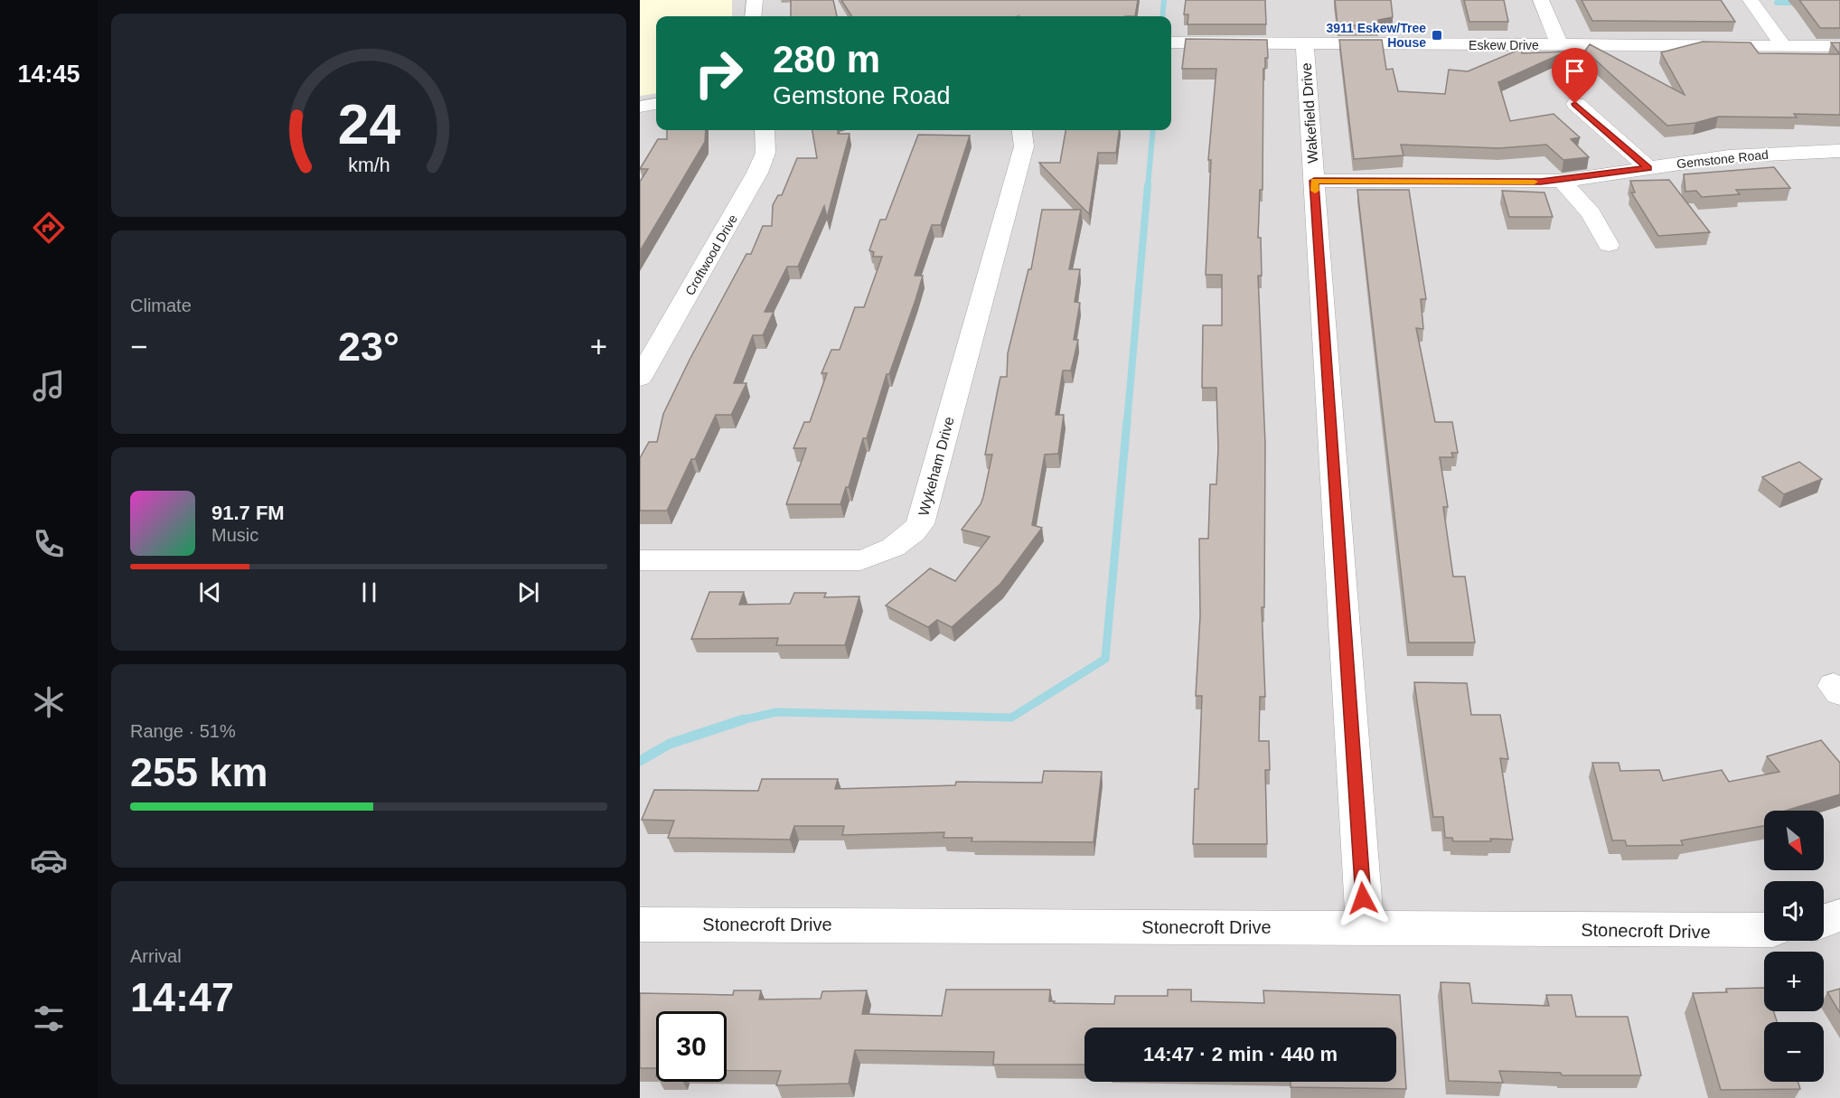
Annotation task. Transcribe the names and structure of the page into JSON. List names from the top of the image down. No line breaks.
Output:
{"streets":{"street":["Eskew Drive","Wakefield Drive","Gemstone Road","Croftwood Drive","Wykeham Drive","Stonecroft Drive"]},"crossings":[["Eskew Drive","Wakefield Drive"],["Wakefield Drive","Gemstone Road"],["Wakefield Drive","Stonecroft Drive"]],"places":{"transit":["3911 Eskew/Tree House"]},"north":"bottom right","page":{"tabs":"14:45","turn":["280 m","Gemstone Road"],"tile":["Climate",["Range · 51%","255 km"],["Arrival","14:47"]],"heat":["−","23°","+"],"song":["91.7 FM","Music"],"map_buttons":["+","−"],"limit":"30","trip":"14:47 · 2 min · 440 m","gauge":["24","km/h"]}}
